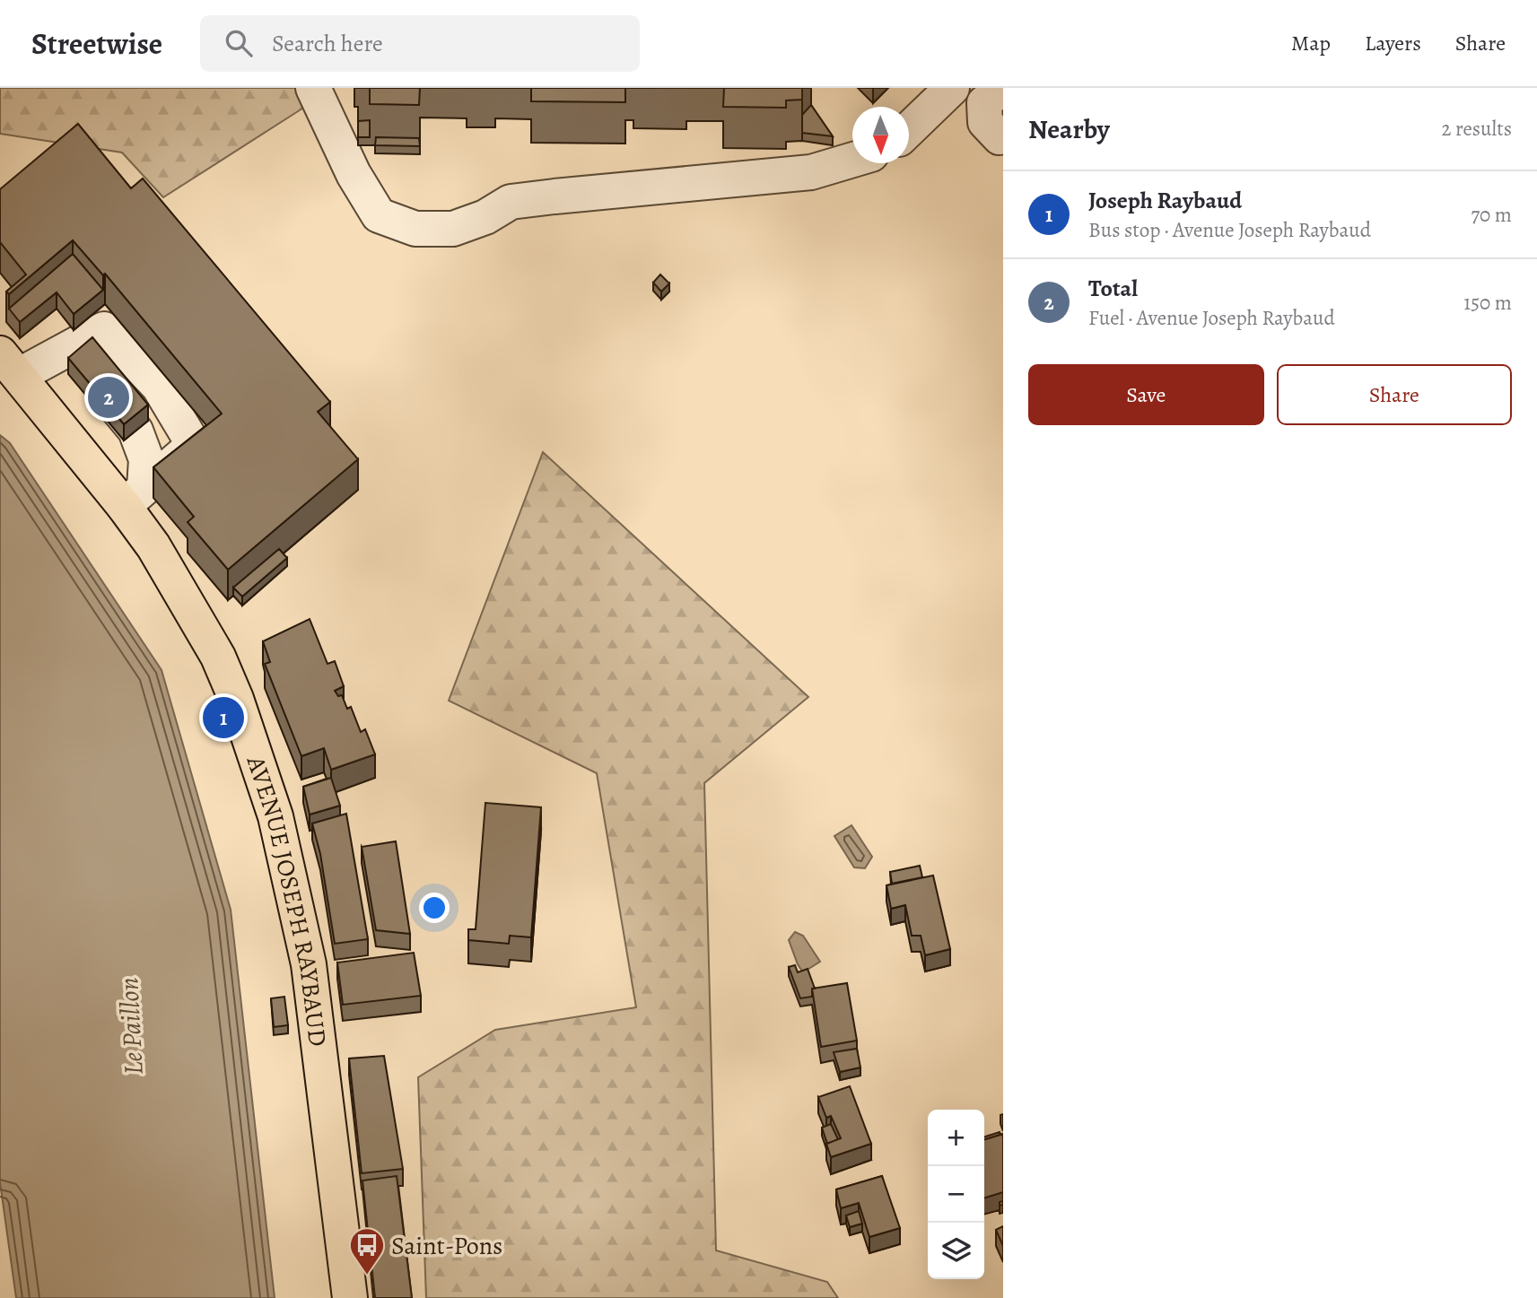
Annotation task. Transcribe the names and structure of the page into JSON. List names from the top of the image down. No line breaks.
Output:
{"streets":{"main road":["AVENUE JOSEPH RAYBAUD"]},"water":["Le Paillon"],"places":{"bus stop":["Saint-Pons"]},"north":"bottom","page":{"header":"Streetwise","search":"Search here","nav":["Map","Layers","Share"],"heading":["Nearby","2 results"],"list":[{"mark":"1","name":"Joseph Raybaud","note":"Bus stop · Avenue Joseph Raybaud","value":"70 m"},{"mark":"2","name":"Total","note":"Fuel · Avenue Joseph Raybaud","value":"150 m"}],"buttons":["Save","Share"],"pins":["2","1"],"map_buttons":["+","−"]}}
